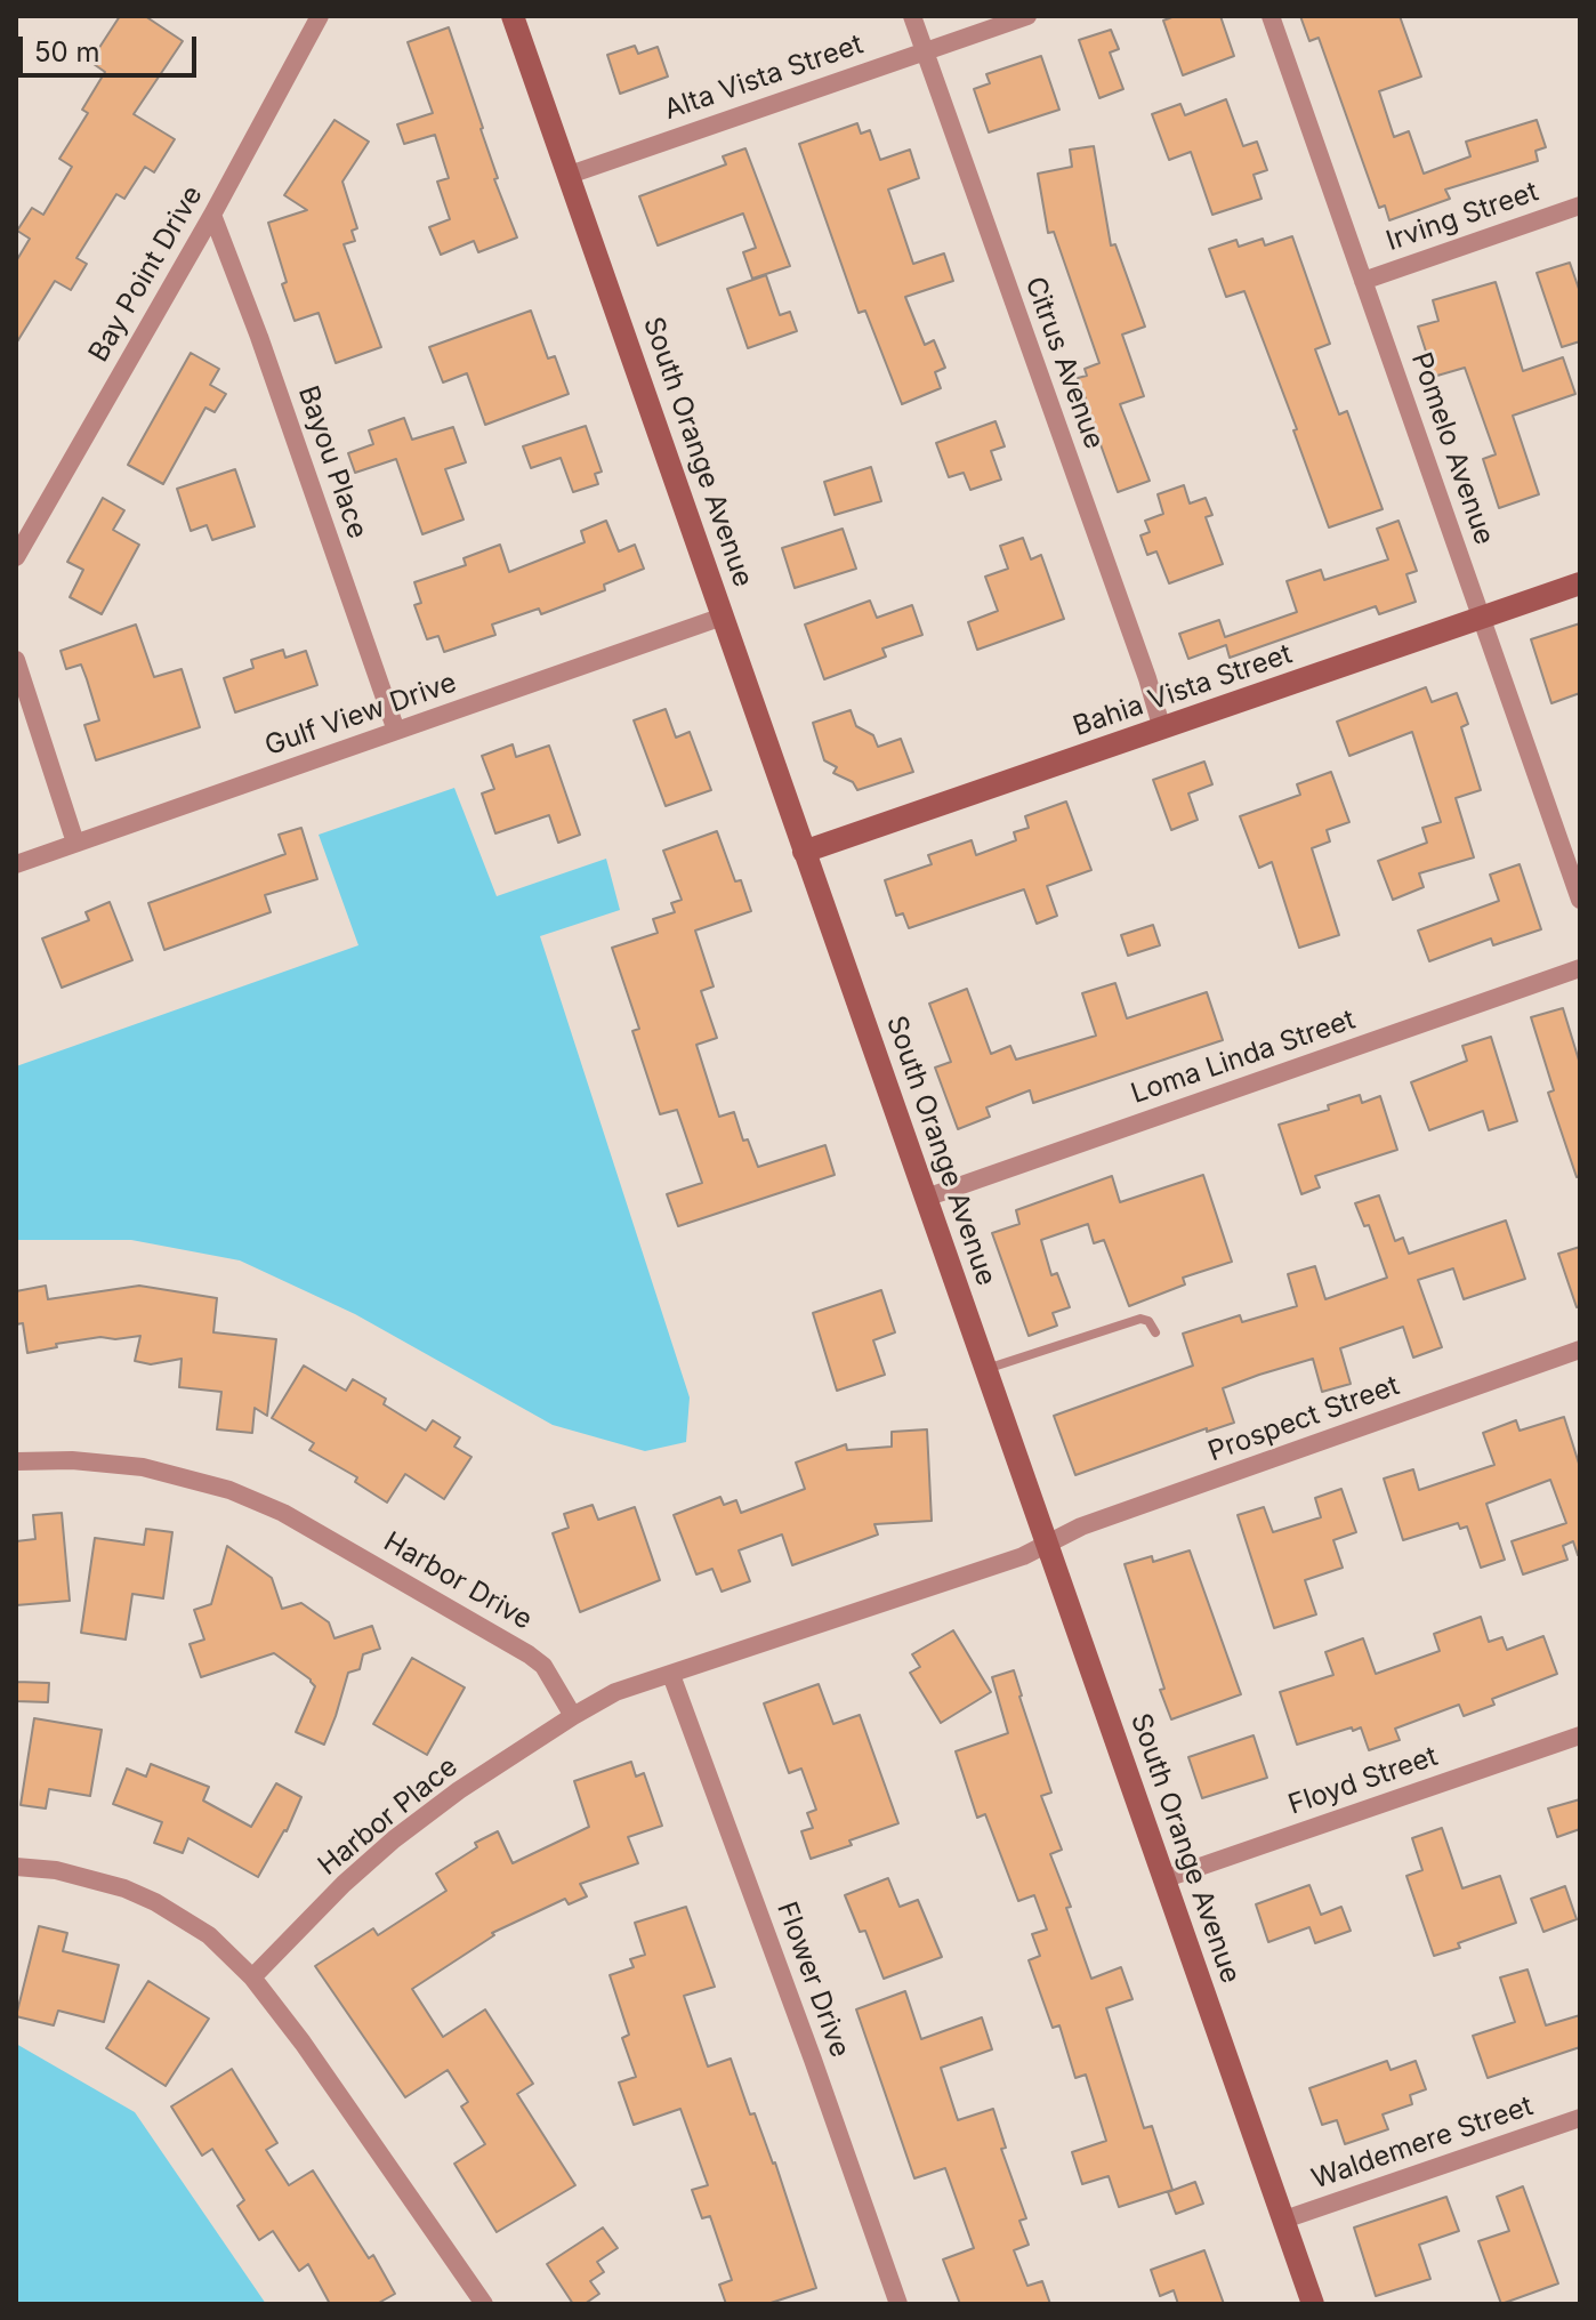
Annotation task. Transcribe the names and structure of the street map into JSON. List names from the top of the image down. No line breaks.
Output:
{"streets":{"street":["Alta Vista Street","Irving Street","Bay Point Drive","Citrus Avenue","Pomelo Avenue","South Orange Avenue","Bayou Place","Bahia Vista Street","Gulf View Drive","Loma Linda Street","Prospect Street","Harbor Drive","Floyd Street","Harbor Place","Flower Drive","Waldemere Street"]},"crossings":[["Alta Vista Street","Citrus Avenue"],["Alta Vista Street","South Orange Avenue"],["Irving Street","Pomelo Avenue"],["Bay Point Drive","Bayou Place"],["Citrus Avenue","Bahia Vista Street"],["Pomelo Avenue","Bahia Vista Street"],["South Orange Avenue","Bahia Vista Street"],["South Orange Avenue","Gulf View Drive"],["South Orange Avenue","Loma Linda Street"],["South Orange Avenue","Prospect Street"],["South Orange Avenue","Floyd Street"],["South Orange Avenue","Waldemere Street"],["Bayou Place","Gulf View Drive"],["Harbor Drive","Harbor Place"]],"scale_bar":"50 m"}
